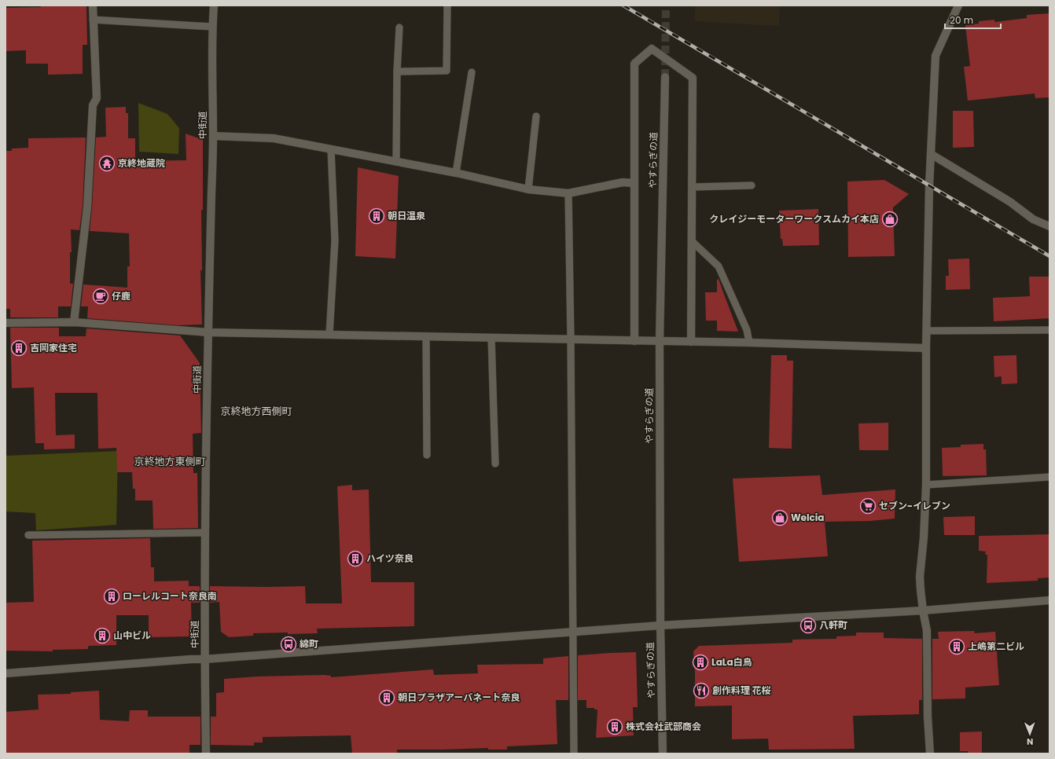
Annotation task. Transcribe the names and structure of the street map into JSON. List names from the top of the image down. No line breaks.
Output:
{"streets":{"street":["中街道","やすらぎの道"]},"districts":["京終地方西側町","京終地方東側町"],"places":{"temple":["京終地蔵院"],"building":["朝日温泉","吉岡家住宅","ハイツ奈良","ローレルコート奈良南","山中ビル","上嶋第二ビル","LaLa白鳥","朝日プラザアーバネート奈良","株式会社武部商会"],"shop":["クレイジーモーターワークスムカイ本店","Welcia"],"cafe":["仔鹿"],"supermarket":["セブン-イレブン"],"bus stop":["八軒町","綿町"],"restaurant":["創作料理 花桜"]},"scale_bar":"20 m","north":"bottom"}
